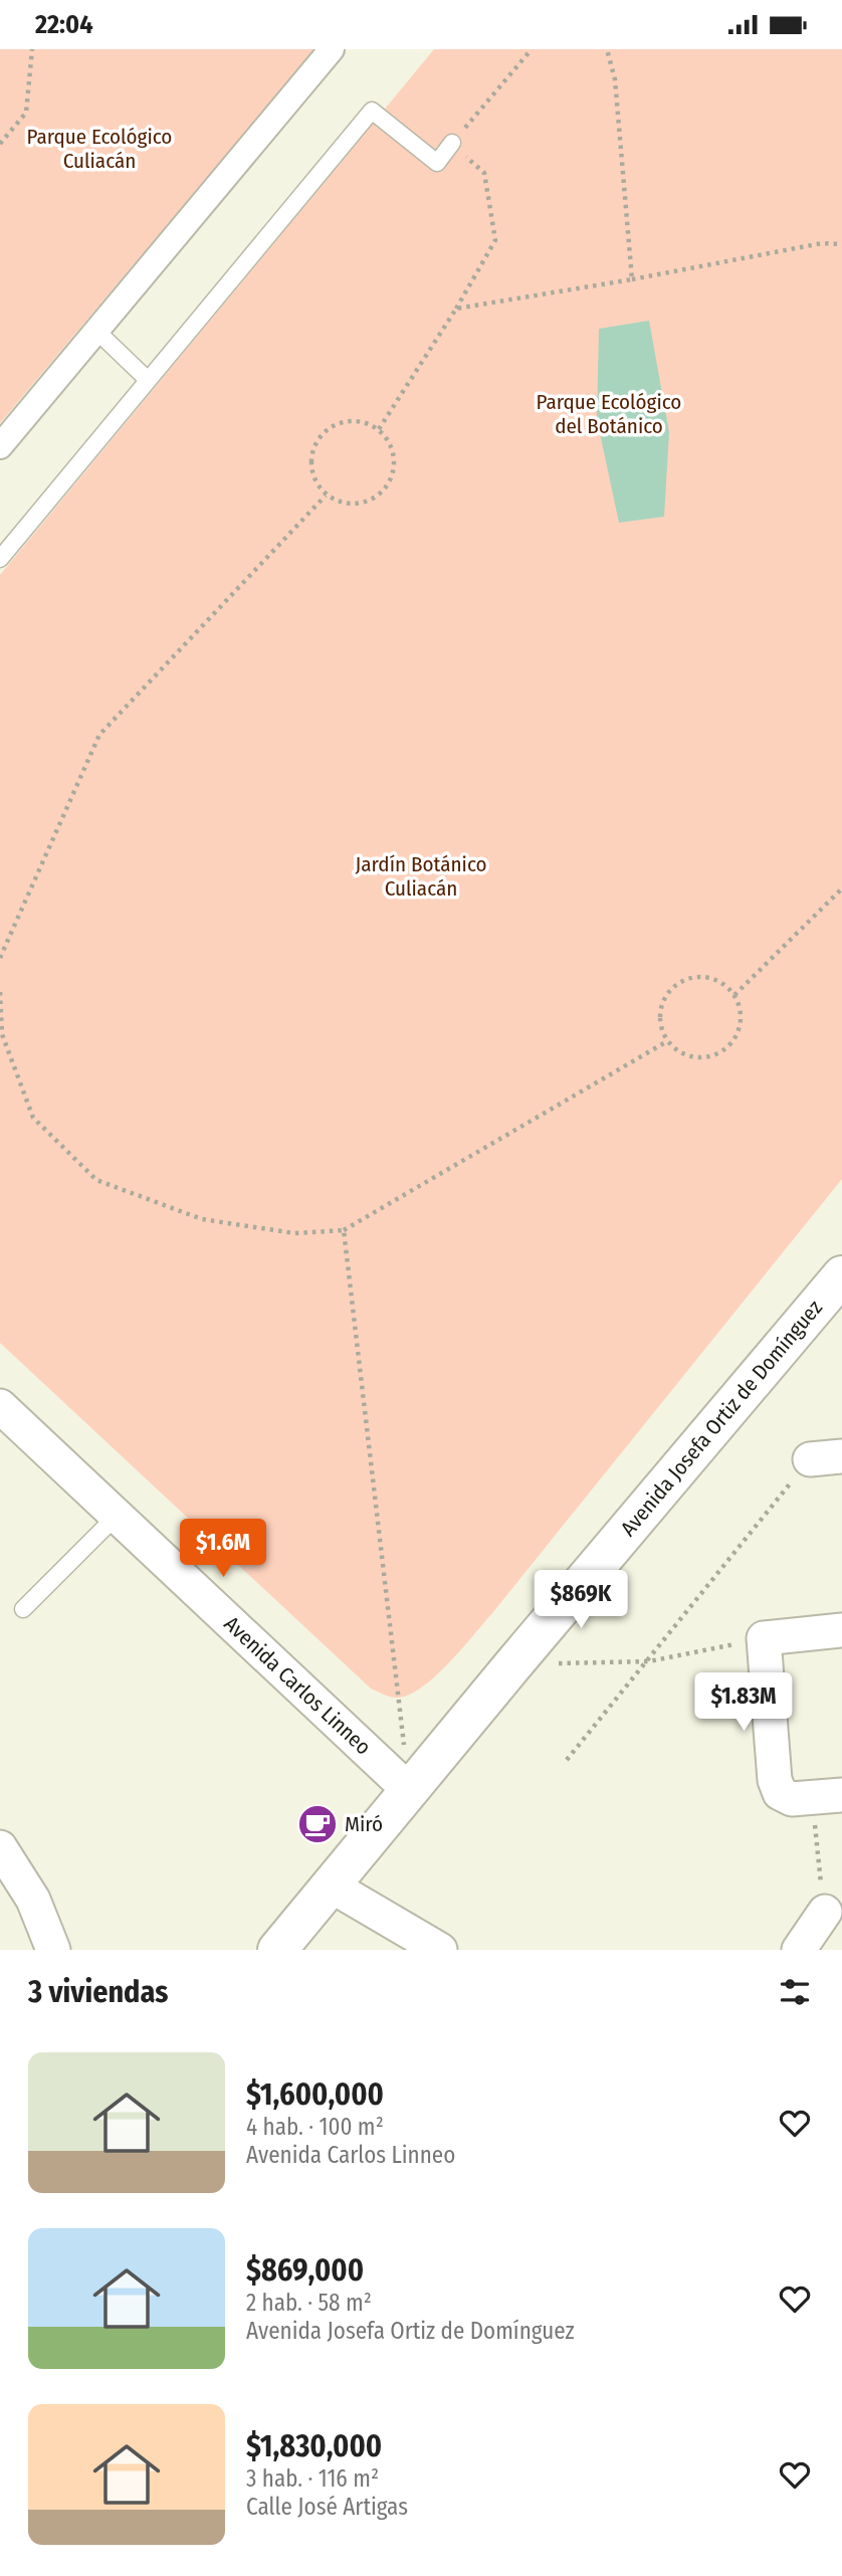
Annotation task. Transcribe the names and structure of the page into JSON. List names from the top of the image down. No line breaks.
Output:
{"streets":{"main road":["Avenida Josefa Ortiz de Domínguez"],"street":["Avenida Carlos Linneo"]},"crossings":[["Avenida Josefa Ortiz de Domínguez","Avenida Carlos Linneo"]],"parks":["Parque Ecológico Culiacán","Parque Ecológico del Botánico","Jardín Botánico Culiacán"],"places":{"cafe":["Miró"]},"page":{"status":"22:04","price":["$1.6M","$869K","$1.83M"],"heading":"3 viviendas","list":[{"name":"$1,600,000","note":"4 hab. · 100 m² · Avenida Carlos Linneo"},{"name":"$869,000","note":"2 hab. · 58 m² · Avenida Josefa Ortiz de Domínguez"},{"name":"$1,830,000","note":"3 hab. · 116 m² · Calle José Artigas"}]}}
